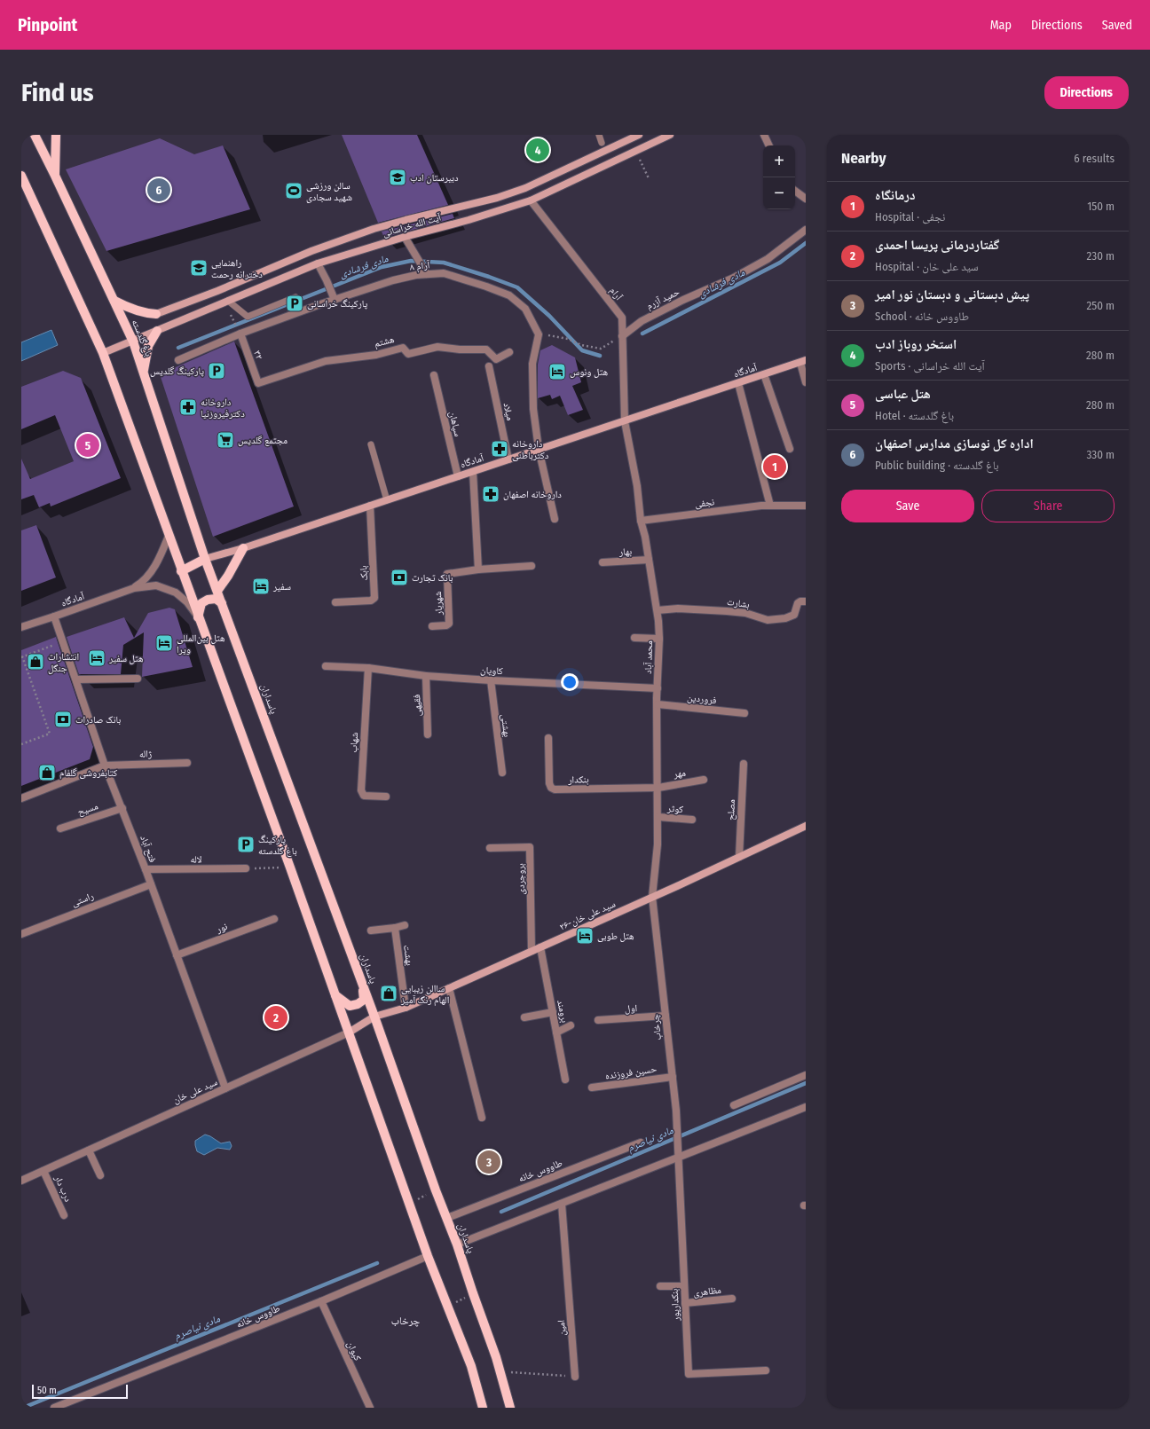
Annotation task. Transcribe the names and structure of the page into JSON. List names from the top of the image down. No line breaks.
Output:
{"streets":{"main road":["آیت الله خراسانی","باغ گلدسته","آمادگاه","پاسداران","۲۶-سید علی خان","سید علی خان"],"street":["۸ آرام","آرام","حمید آزرم","هشتم","۳۲","میلاد","سپاهان","نجفی","بهار","بابک","شهریار","بشارت","محمد آباد","کاویان","فروردین","فقیهی","بهشتی","شهاب","ژاله","مهر","بنکدار","مسیح","کوثر","مصلح","فتح آباد","لاله","بروجردی","راستی","نور","بهشت","اول","برومند","چرخاب","حسین فروزنده","طاووس خانه","درب دار","مظاهری","بنکدارپور","امین","کیوان"]},"crossings":[["آیت الله خراسانی","آرام"],["آیت الله خراسانی","باغ گلدسته"],["۸ آرام","۳۲"],["آرام","حمید آزرم"],["آرام","آمادگاه"],["آرام","محمد آباد"],["باغ گلدسته","آمادگاه"],["باغ گلدسته","پاسداران"],["هشتم","۳۲"],["آمادگاه","میلاد"],["آمادگاه","سپاهان"],["آمادگاه","بابک"],["آمادگاه","محمد آباد"],["آمادگاه","پاسداران"],["آمادگاه","فتح آباد"],["نجفی","محمد آباد"],["بهار","محمد آباد"],["بشارت","محمد آباد"],["محمد آباد","کاویان"],["محمد آباد","فروردین"],["محمد آباد","مهر"],["محمد آباد","بنکدار"],["محمد آباد","کوثر"],["محمد آباد","۲۶-سید علی خان"],["محمد آباد","چرخاب"],["کاویان","فقیهی"],["کاویان","بهشتی"],["کاویان","شهاب"],["پاسداران","۲۶-سید علی خان"],["پاسداران","سید علی خان"],["پاسداران","طاووس خانه"],["ژاله","فتح آباد"],["مهر","بنکدار"],["مسیح","فتح آباد"],["مصلح","۲۶-سید علی خان"],["فتح آباد","لاله"],["فتح آباد","راستی"],["فتح آباد","نور"],["فتح آباد","سید علی خان"],["بروجردی","۲۶-سید علی خان"],["۲۶-سید علی خان","بهشت"],["۲۶-سید علی خان","برومند"],["۲۶-سید علی خان","چرخاب"],["۲۶-سید علی خان","سید علی خان"],["اول","چرخاب"],["چرخاب","حسین فروزنده"],["چرخاب","بنکدارپور"],["سید علی خان","درب دار"],["طاووس خانه","کیوان"],["مظاهری","بنکدارپور"]],"districts":["چرخاب"],"water":["مادی فرشادی","مادی نیاصرم"],"places":{"school or university":["دبیرستان ادب","راهنمایی دخترانه رحمت"],"sports":["سالن ورزشی شهید سجادی"],"parking":["پارکینگ خراسانی","پارکینگ گلدیس","پارکینگ باغ گلدسته"],"hotel":["هتل ونوس","سفیر","هتل بین‌المللی ویرا","هتل سفیر","هتل طوبی"],"pharmacy":["داروخانه دکترفیروزنیا","داروخانه دکترباطنی","داروخانه اصفهان"],"supermarket":["مجتمع گلدیس"],"bank":["بانک تجارت","بانک صادرات"],"shop":["انتشارات جنگل","کتابفروشی گلفام","ساالن زیبایی الهام رنگ آمیز"]},"scale_bar":"50 m","page":{"header":"Pinpoint","nav":["Map","Directions","Saved"],"buttons":["Directions",["Save","Share"]],"title":"Find us","heading":["Nearby","6 results"],"pins":["4","6","5","1","2","3"],"map_buttons":["+","−"],"list":[{"mark":"1","name":"درمانگاه","note":"Hospital · نجفی","value":"150 m"},{"mark":"2","name":"گفتاردرمانی پریسا احمدی","note":"Hospital · سید علی خان","value":"230 m"},{"mark":"3","name":"پیش دبستانی و دبستان نور امیر","note":"School · طاووس خانه","value":"250 m"},{"mark":"4","name":"استخر روباز ادب","note":"Sports · آیت الله خراسانی","value":"280 m"},{"mark":"5","name":"هتل عباسی","note":"Hotel · باغ گلدسته","value":"280 m"},{"mark":"6","name":"اداره کل نوسازی مدارس اصفهان","note":"Public building · باغ گلدسته","value":"330 m"}],"scale":"50 m"}}
